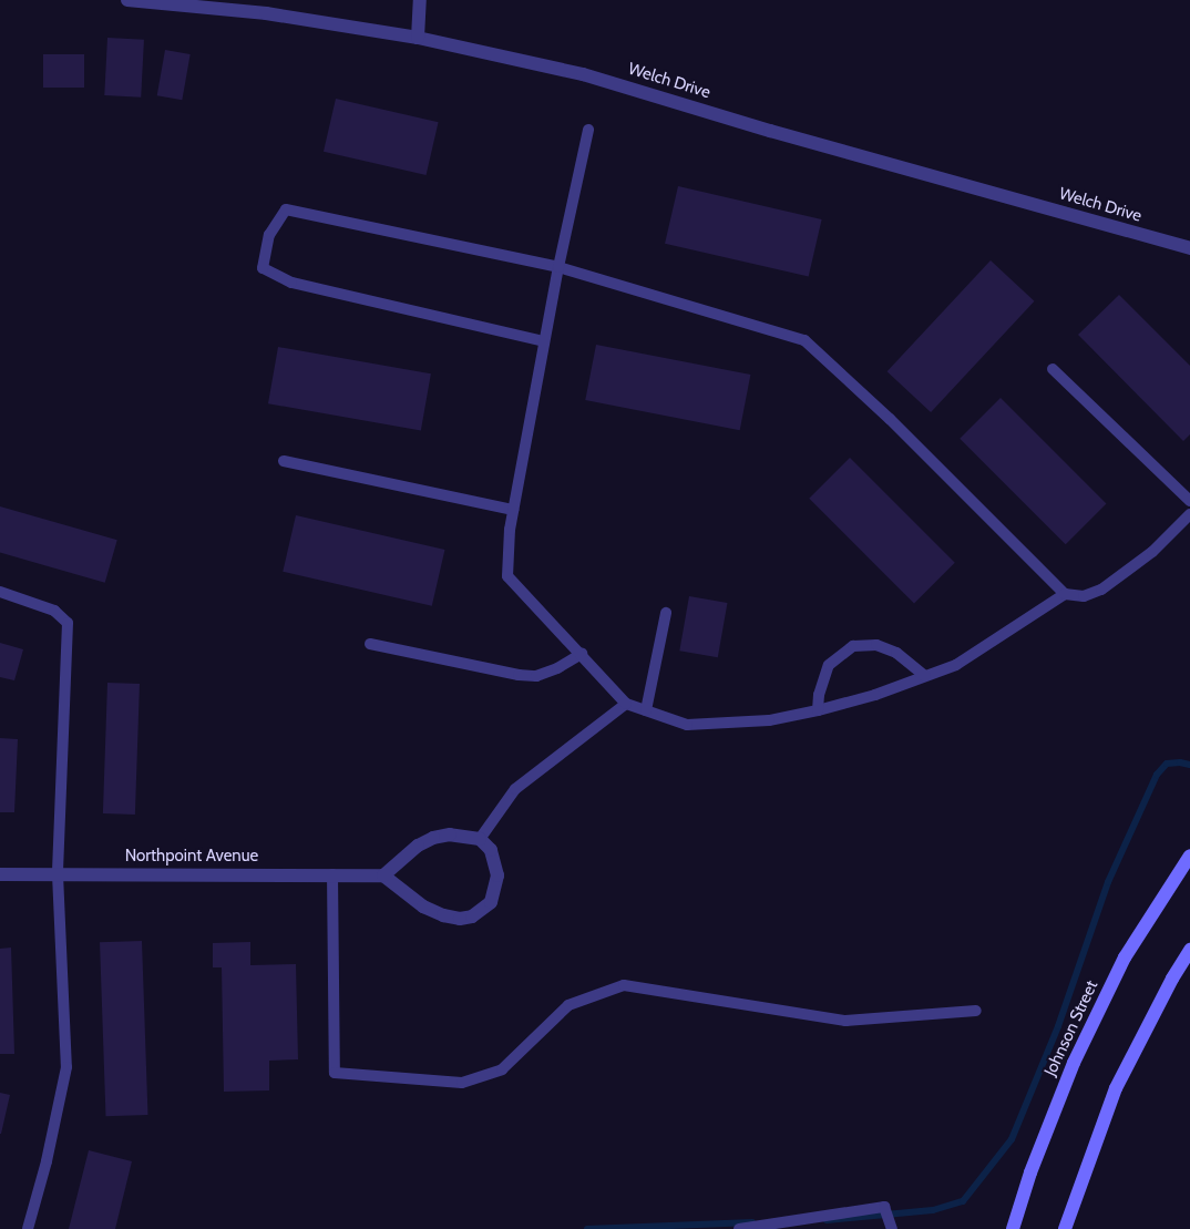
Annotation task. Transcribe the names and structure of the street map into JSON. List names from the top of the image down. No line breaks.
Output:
{"streets":{"main road":["Johnson Street"],"street":["Welch Drive","Northpoint Avenue"]}}
